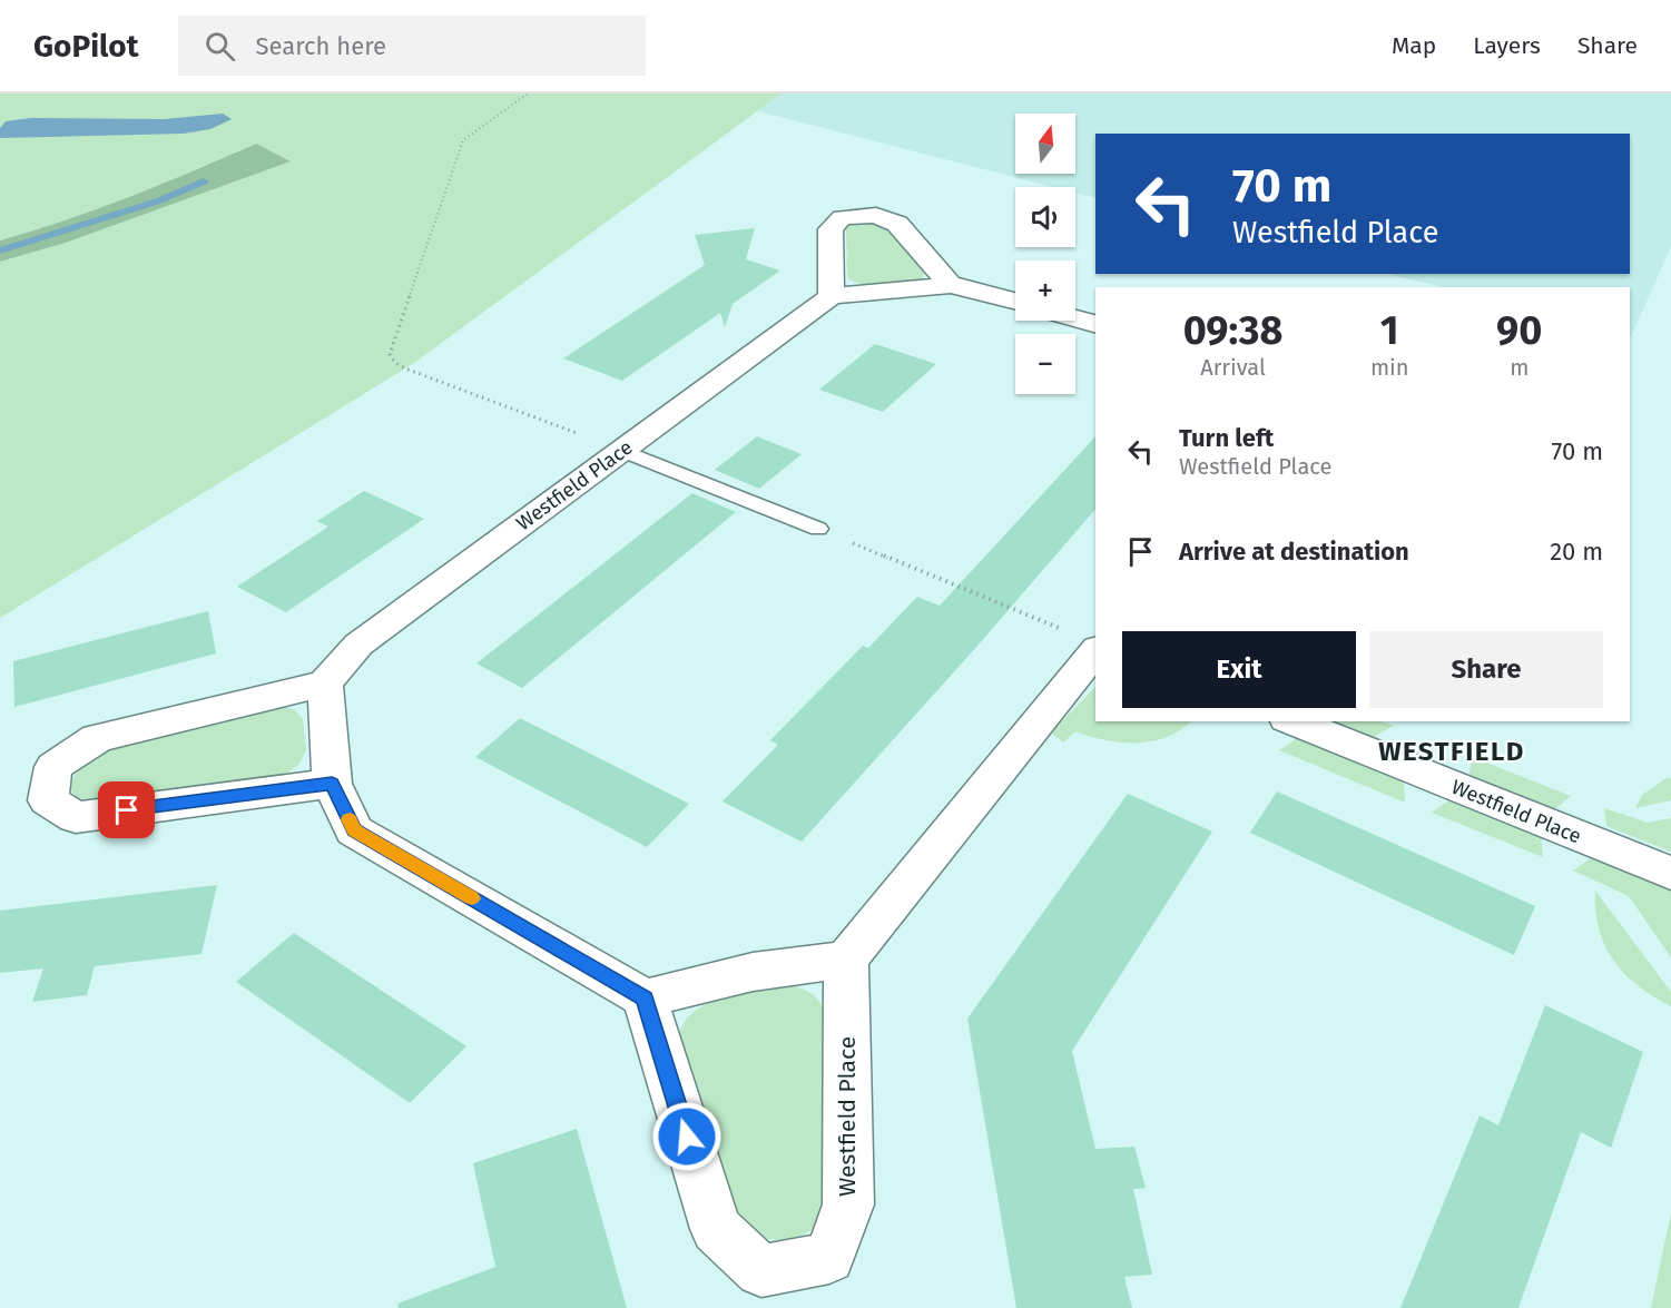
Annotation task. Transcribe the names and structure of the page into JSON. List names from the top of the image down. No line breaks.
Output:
{"streets":{"street":["Westfield Place"]},"districts":["WESTFIELD"],"north":"top","page":{"header":"GoPilot","search":"Search here","nav":["Map","Layers","Share"],"map_buttons":["+","−"],"turn":["70 m","Westfield Place"],"eta":["09:38","Arrival","1","min","90","m"],"list":[{"name":"Turn left","note":"Westfield Place","value":"70 m"},{"name":"Arrive at destination","value":"20 m"}],"buttons":["Exit","Share"]}}
